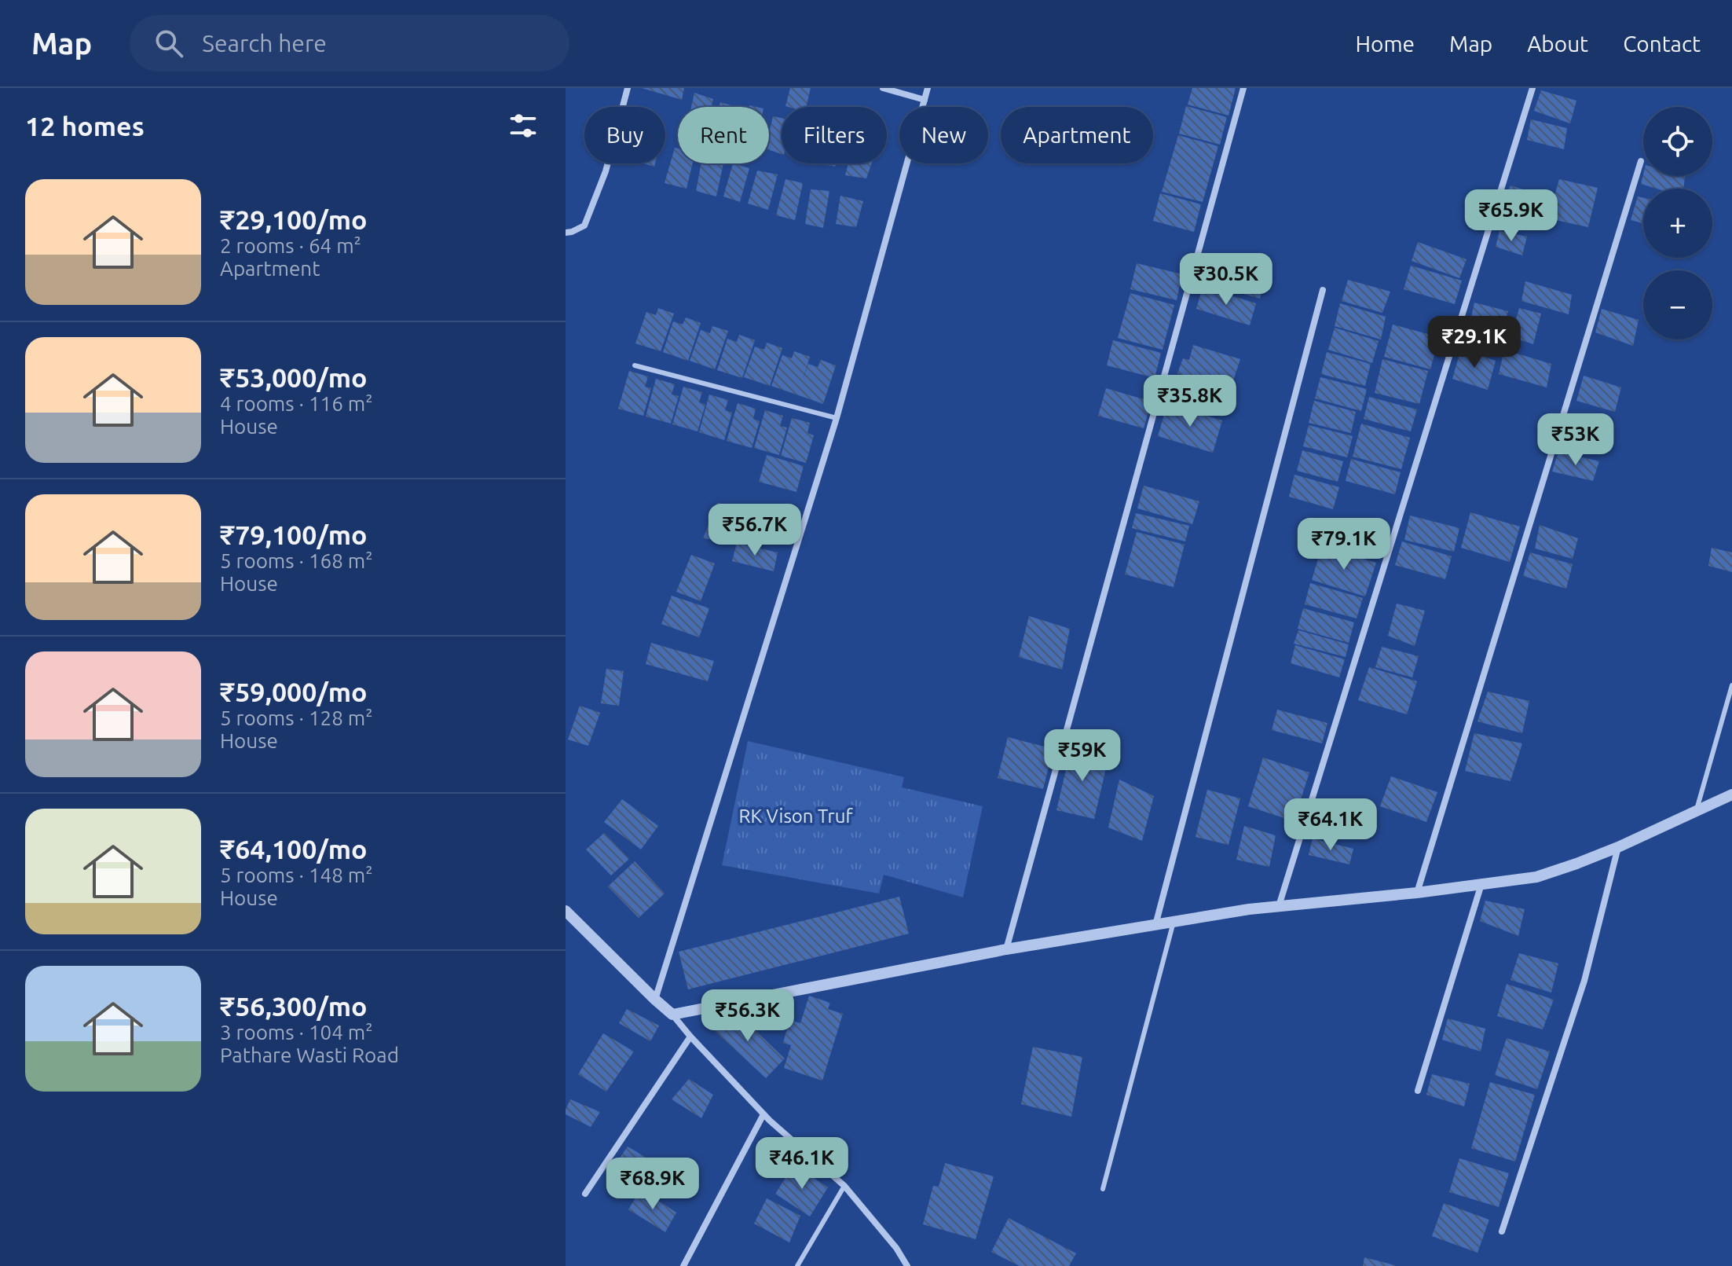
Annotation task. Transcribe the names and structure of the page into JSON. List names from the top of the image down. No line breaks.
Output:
{"parks":["RK Vison Truf"],"page":{"header":"Map","search":"Search here","nav":["Home","Map","About","Contact"],"heading":"12 homes","map_buttons":["+","−"],"chip":["Buy","Rent","Filters","New","Apartment"],"list":[{"name":"₹29,100/mo","note":"2 rooms · 64 m² · Apartment"},{"name":"₹53,000/mo","note":"4 rooms · 116 m² · House"},{"name":"₹79,100/mo","note":"5 rooms · 168 m² · House"},{"name":"₹59,000/mo","note":"5 rooms · 128 m² · House"},{"name":"₹64,100/mo","note":"5 rooms · 148 m² · House"},{"name":"₹56,300/mo","note":"3 rooms · 104 m² · Pathare Wasti Road"}],"price":["₹65.9K","₹30.5K","₹29.1K","₹35.8K","₹53K","₹56.7K","₹79.1K","₹59K","₹64.1K","₹56.3K","₹46.1K","₹68.9K"]}}
